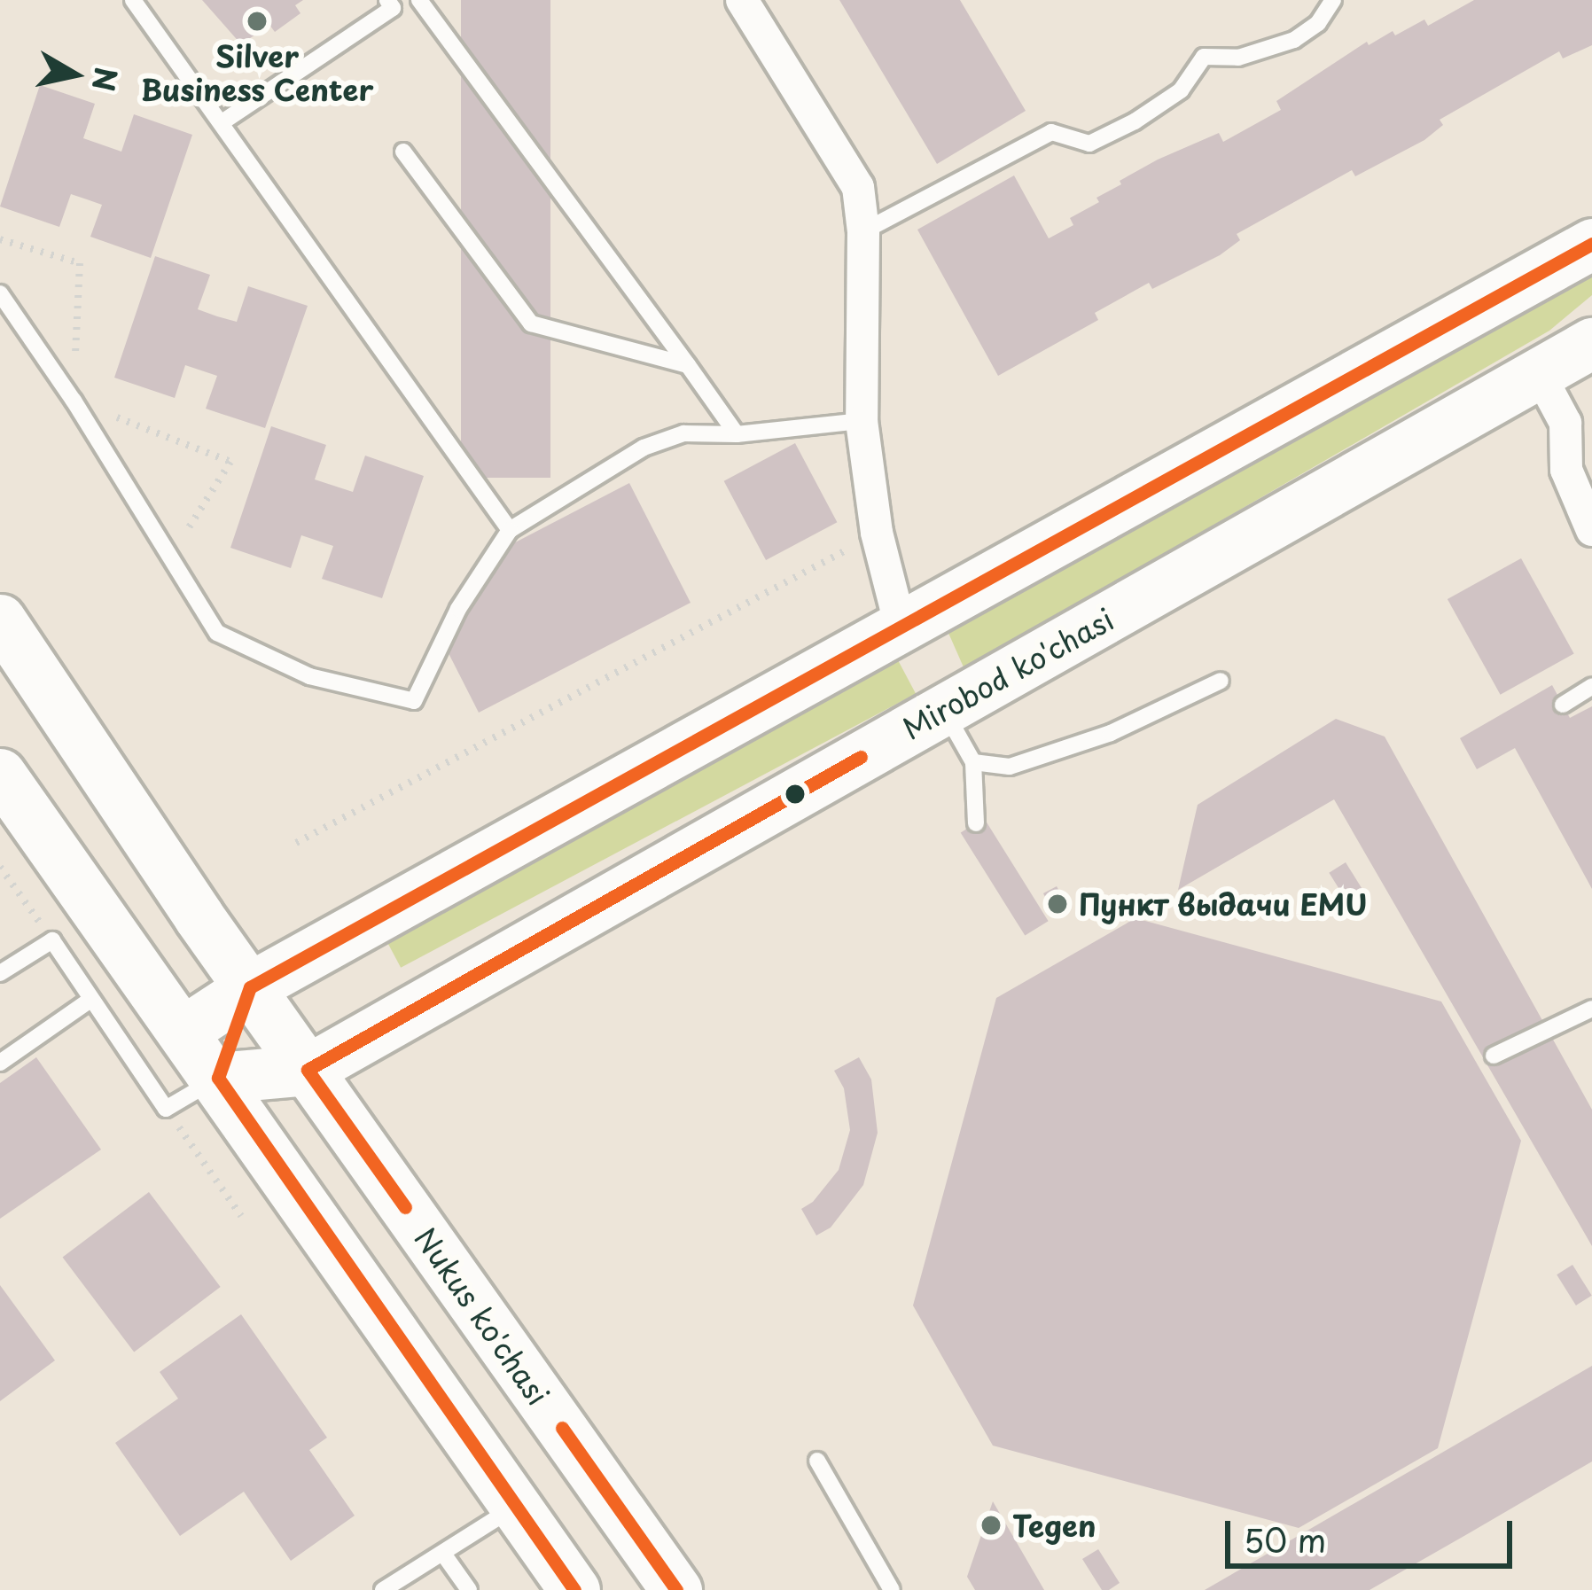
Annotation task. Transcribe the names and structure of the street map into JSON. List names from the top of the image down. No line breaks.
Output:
{"streets":{"main road":["Mirobod ko'chasi","Nukus ko'chasi"]},"crossings":[["Mirobod ko'chasi","Nukus ko'chasi"]],"places":["Silver Business Center","Пункт выдачи EMU","Tegen"],"scale_bar":"50 m","north":"right"}
